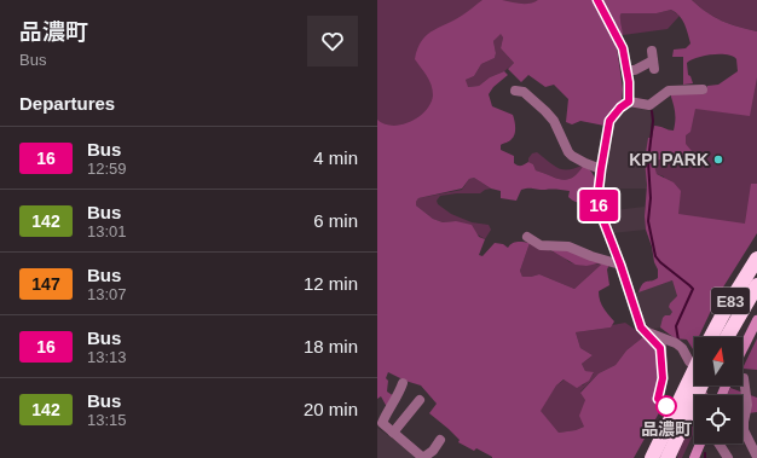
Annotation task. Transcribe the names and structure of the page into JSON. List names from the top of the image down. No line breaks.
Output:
{"streets":{"highway":["E83"]},"places":["KPI PARK","品濃町"],"lines":["bus line 16"],"north":"top","page":{"heading":[["品濃町","Bus"],"Departures"],"on_map":"16","list":[{"mark":"16","name":"Bus","note":"12:59","value":"4 min"},{"mark":"142","name":"Bus","note":"13:01","value":"6 min"},{"mark":"147","name":"Bus","note":"13:07","value":"12 min"},{"mark":"16","name":"Bus","note":"13:13","value":"18 min"},{"mark":"142","name":"Bus","note":"13:15","value":"20 min"}]}}
